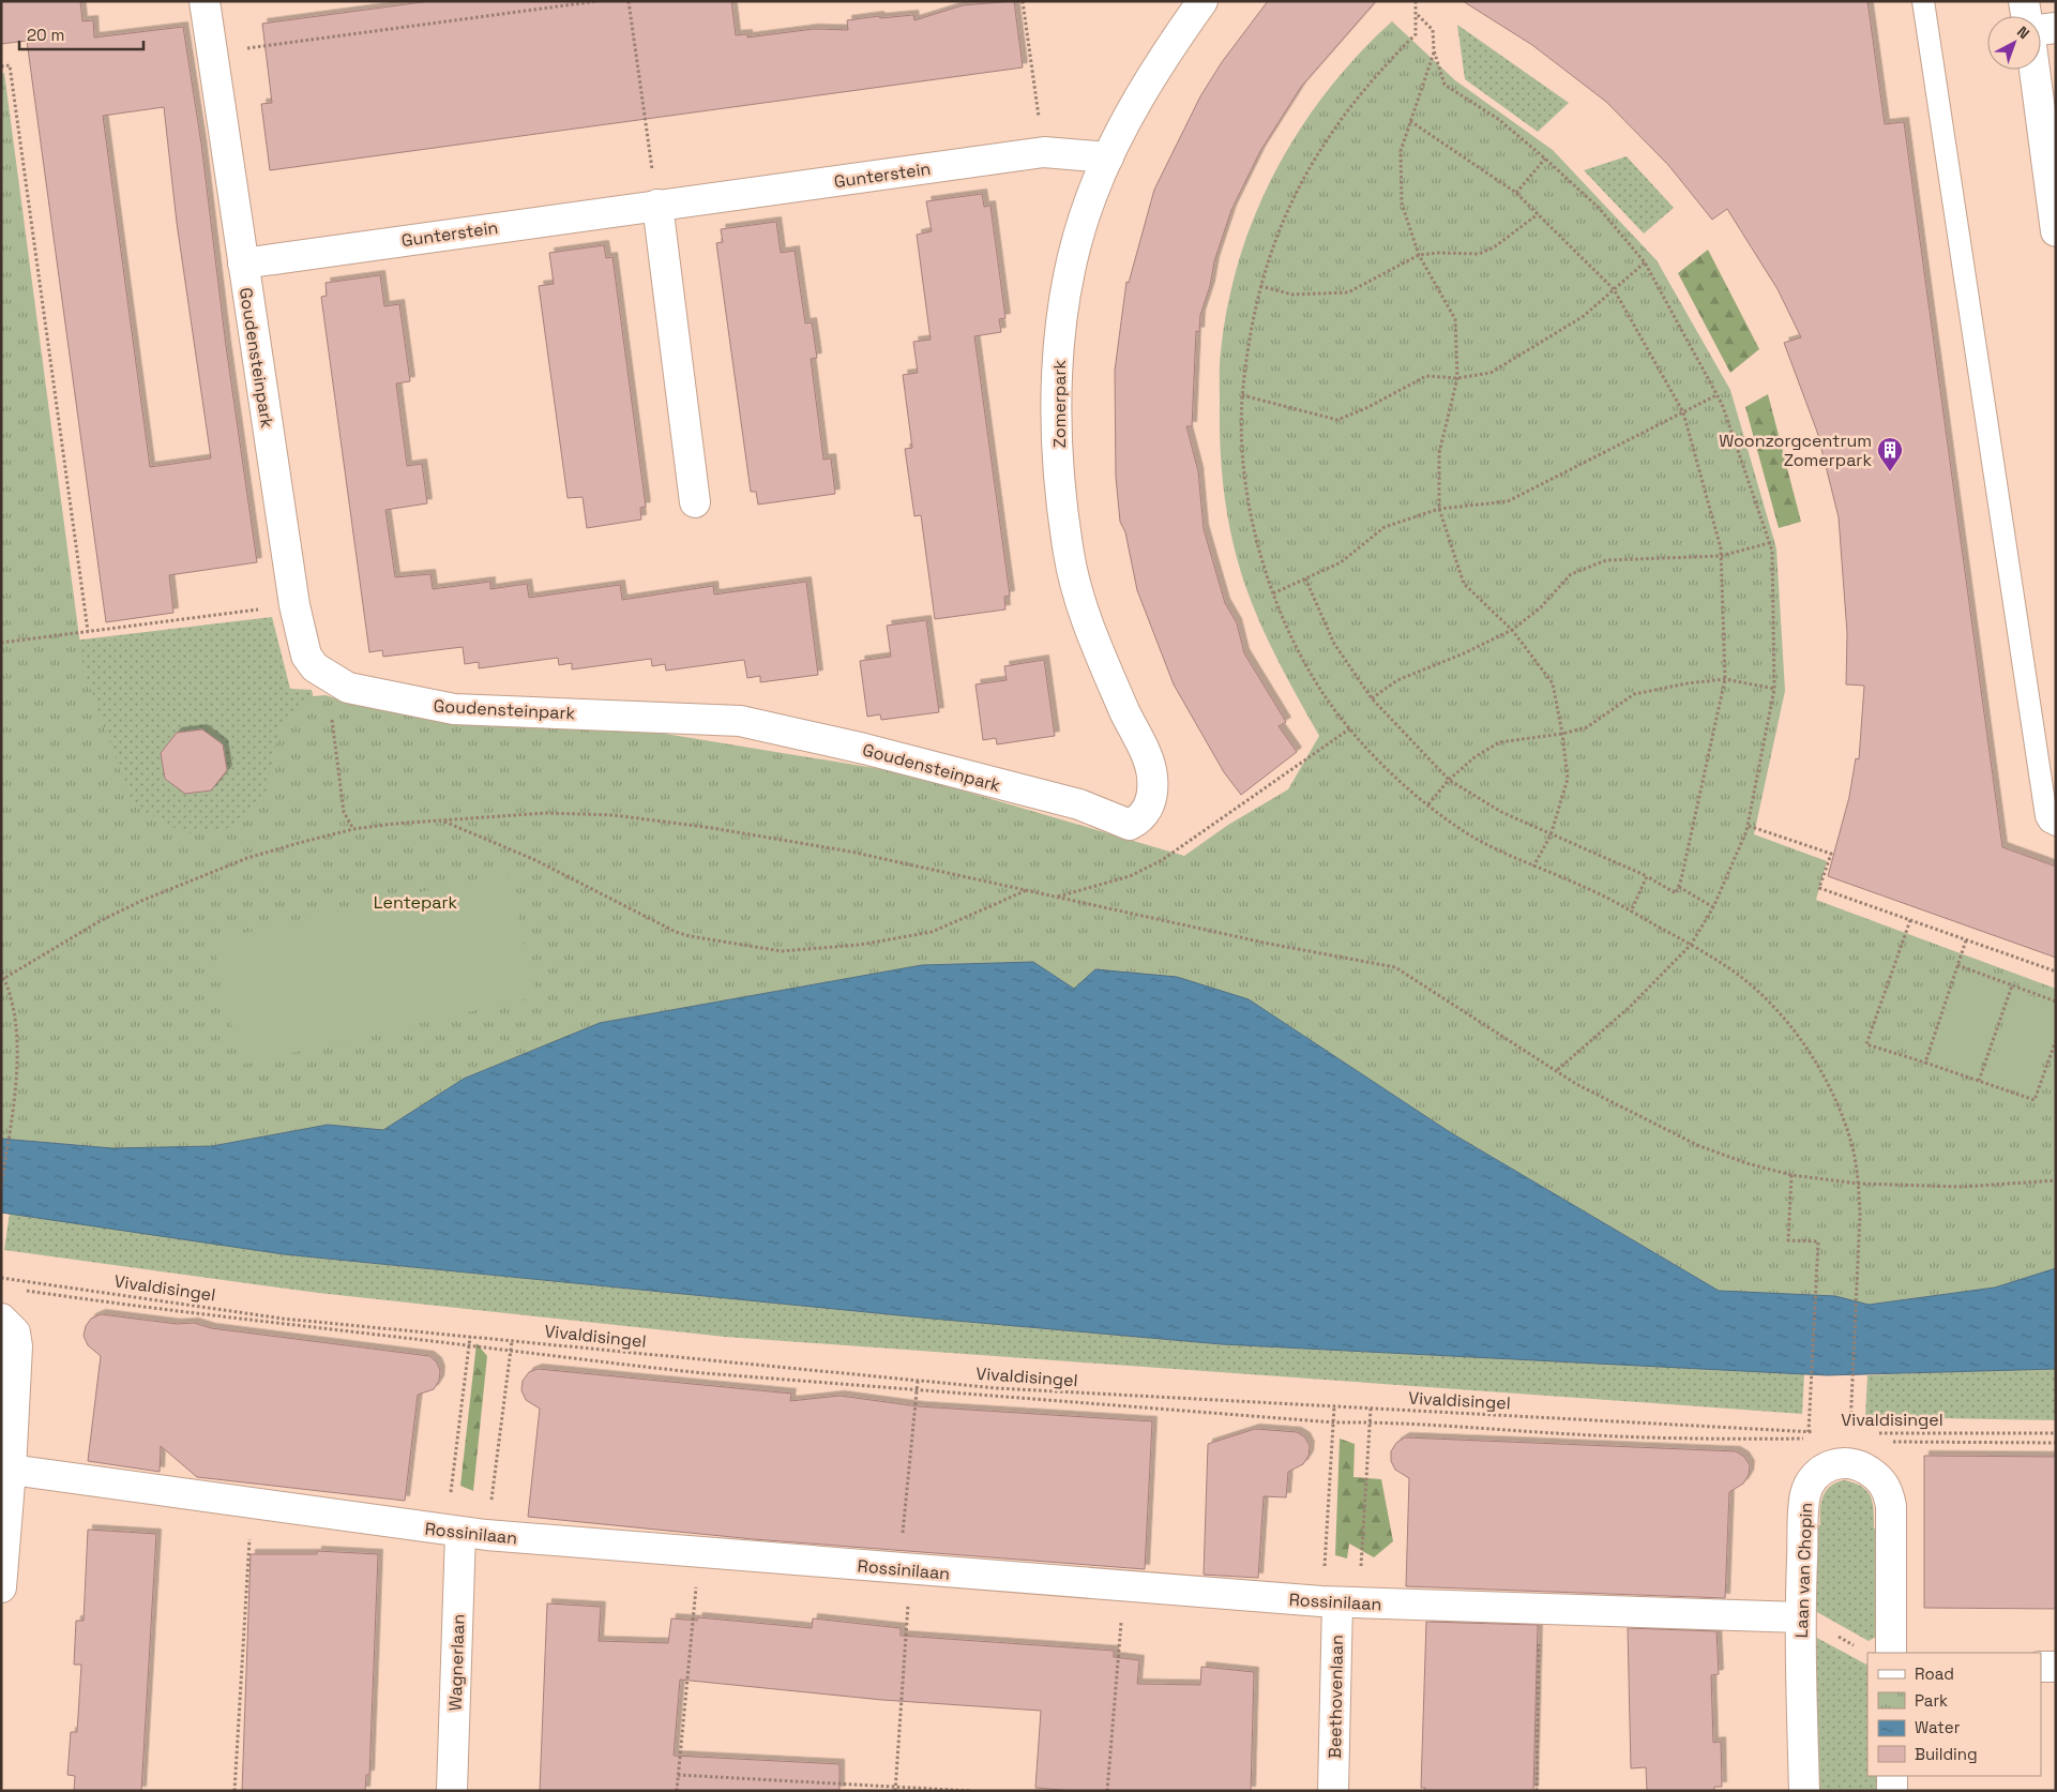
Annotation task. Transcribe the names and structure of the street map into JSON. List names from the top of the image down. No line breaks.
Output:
{"streets":{"street":["Gunterstein","Goudensteinpark","Zomerpark","Rossinilaan","Laan van Chopin","Wagnerlaan","Beethovenlaan"],"path":["Vivaldisingel"]},"crossings":[["Gunterstein","Goudensteinpark"],["Gunterstein","Zomerpark"],["Goudensteinpark","Zomerpark"],["Rossinilaan","Laan van Chopin"],["Rossinilaan","Wagnerlaan"],["Rossinilaan","Beethovenlaan"]],"parks":["Lentepark"],"places":{"building":["Woonzorgcentrum Zomerpark"]},"legend":["Road","Park","Water","Building"],"scale_bar":"20 m","north":"top right"}
